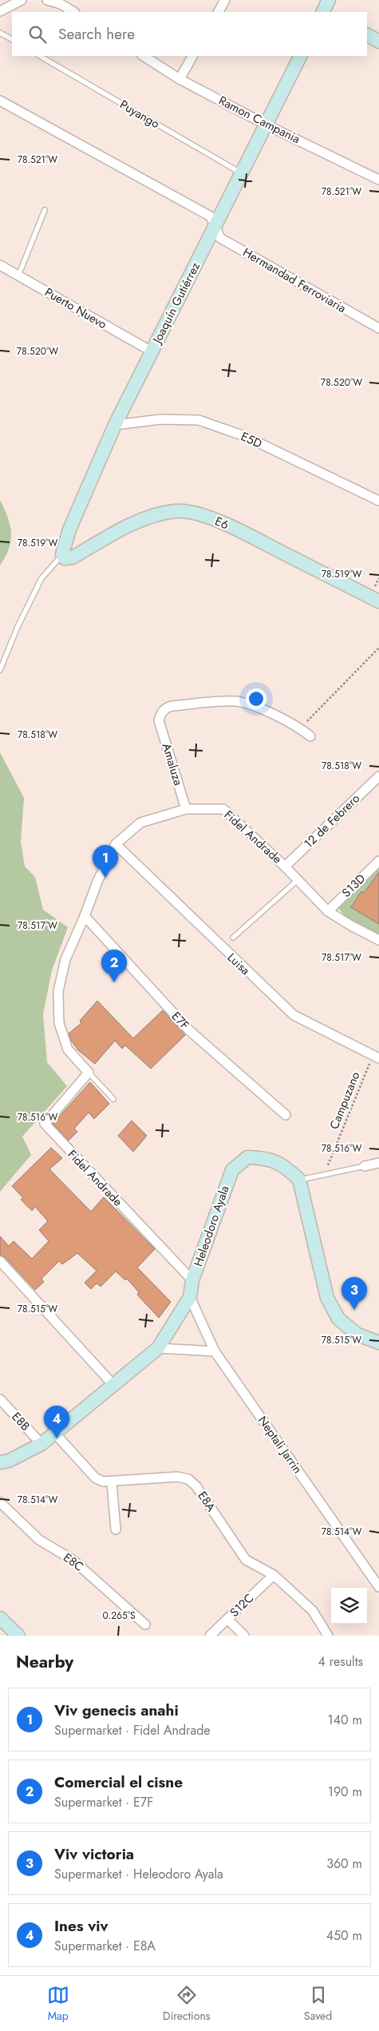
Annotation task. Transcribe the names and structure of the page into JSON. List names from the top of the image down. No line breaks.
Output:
{"streets":{"street":["Ramon Campania","Hermandad Ferroviaria","Joaquín Gutiérrez","Puerto Nuevo","E5D","E6","Amaluza","12 de Febrero","Fidel Andrade","S13D","Luisa","E7F","Heleodoro Ayala","E8B","Neptali Jarrin","E8A","E8C","S12C"],"lane":["Puyango"],"path":["Campuzano"]},"crossings":[["Puyango","Joaquín Gutiérrez"],["Ramon Campania","Joaquín Gutiérrez"],["Hermandad Ferroviaria","Joaquín Gutiérrez"],["Joaquín Gutiérrez","Puerto Nuevo"],["Joaquín Gutiérrez","E5D"],["Joaquín Gutiérrez","E6"],["Amaluza","Fidel Andrade"],["12 de Febrero","Fidel Andrade"],["Fidel Andrade","S13D"],["Fidel Andrade","Luisa"],["Fidel Andrade","E7F"],["Fidel Andrade","Heleodoro Ayala"],["Luisa","Campuzano"],["Heleodoro Ayala","E8B"],["Heleodoro Ayala","Neptali Jarrin"],["Heleodoro Ayala","E8A"],["E8A","S12C"]],"page":{"search":"Search here","pins":["1","2","3","4"],"heading":["Nearby","4 results"],"list":[{"mark":"1","name":"Viv genecis anahi","note":"Supermarket · Fidel Andrade","value":"140 m"},{"mark":"2","name":"Comercial el cisne","note":"Supermarket · E7F","value":"190 m"},{"mark":"3","name":"Viv victoria","note":"Supermarket · Heleodoro Ayala","value":"360 m"},{"mark":"4","name":"Ines viv","note":"Supermarket · E8A","value":"450 m"}],"nav":["Map","Directions","Saved"]},"coordinates":["78.521°W","78.520°W","78.519°W","78.518°W","78.517°W","78.516°W","78.515°W","78.514°W","0.265°S"]}
